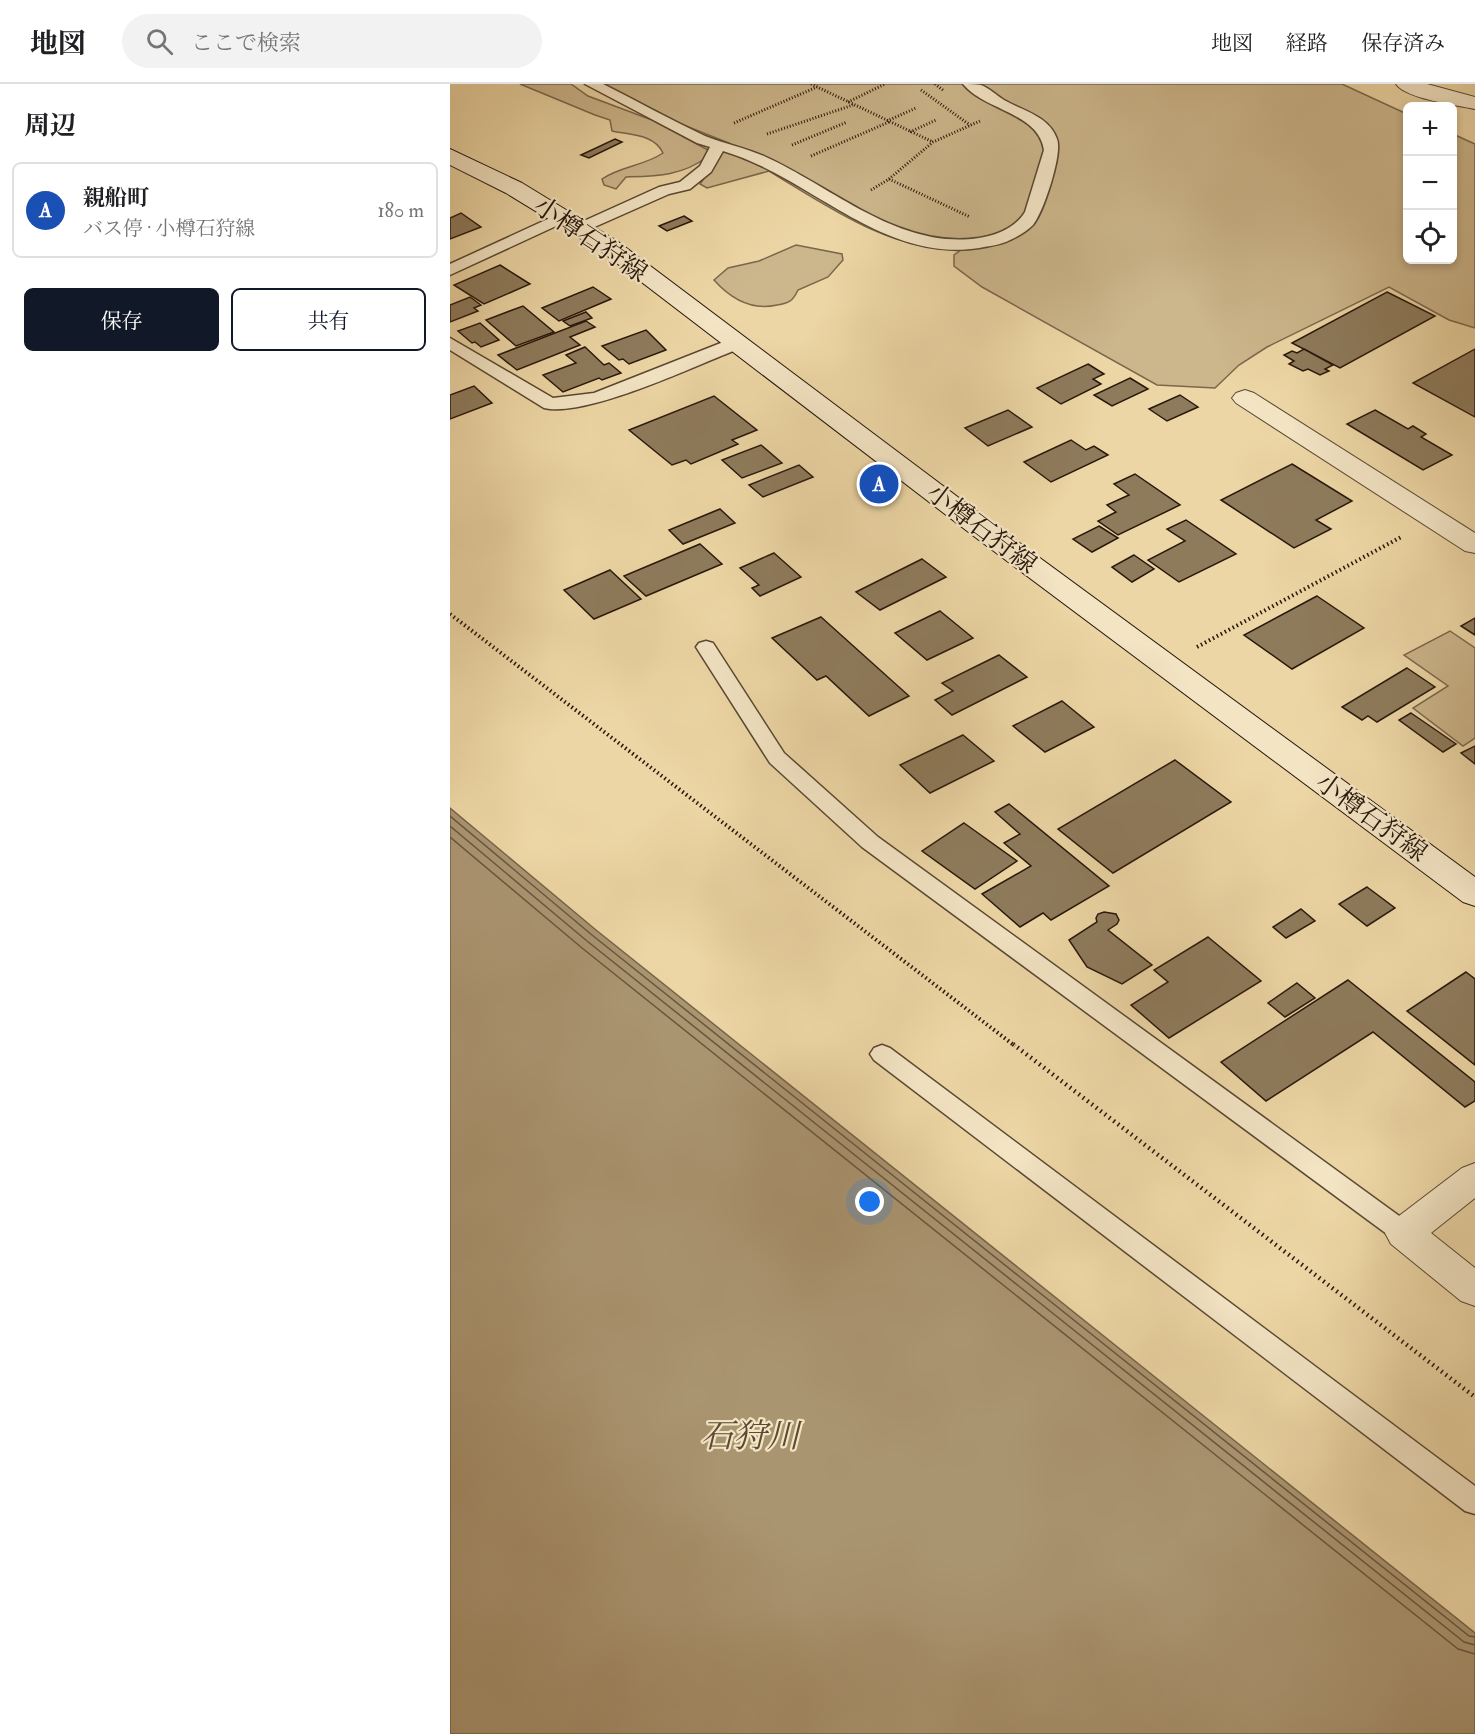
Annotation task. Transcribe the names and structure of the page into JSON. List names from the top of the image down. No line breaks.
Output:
{"streets":{"main road":["小樽石狩線"]},"water":["石狩川"],"page":{"header":"地図","search":"ここで検索","nav":["地図","経路","保存済み"],"heading":"周辺","map_buttons":["+","−"],"list":[{"mark":"A","name":"親船町","note":"バス停 · 小樽石狩線","value":"180 m"}],"buttons":["保存","共有"],"pins":"A"}}
